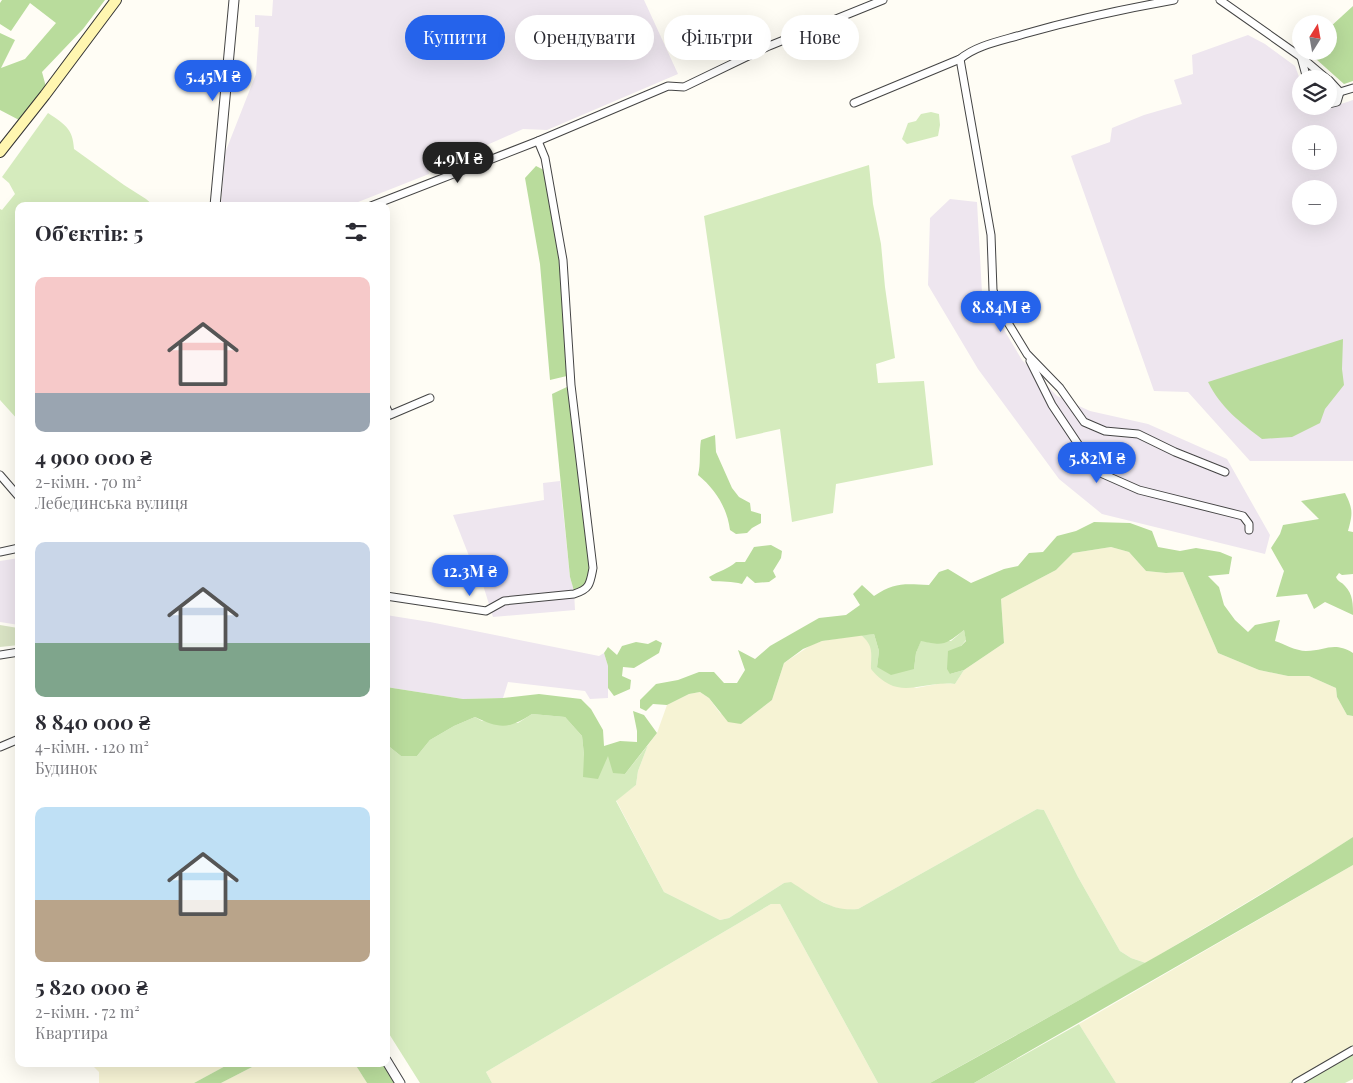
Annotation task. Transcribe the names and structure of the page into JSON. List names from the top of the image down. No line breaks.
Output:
{"north":"top","page":{"map_buttons":["+","−"],"chip":["Купити","Орендувати","Фільтри","Нове"],"price":["5.45M ₴","4.9M ₴","8.84M ₴","5.82M ₴","12.3M ₴"],"heading":"Об’єктів: 5","list":[{"name":"4 900 000 ₴","note":"2-кімн. · 70 m² · Лебединська вулиця"},{"name":"8 840 000 ₴","note":"4-кімн. · 120 m² · Будинок"},{"name":"5 820 000 ₴","note":"2-кімн. · 72 m² · Квартира"}]}}
